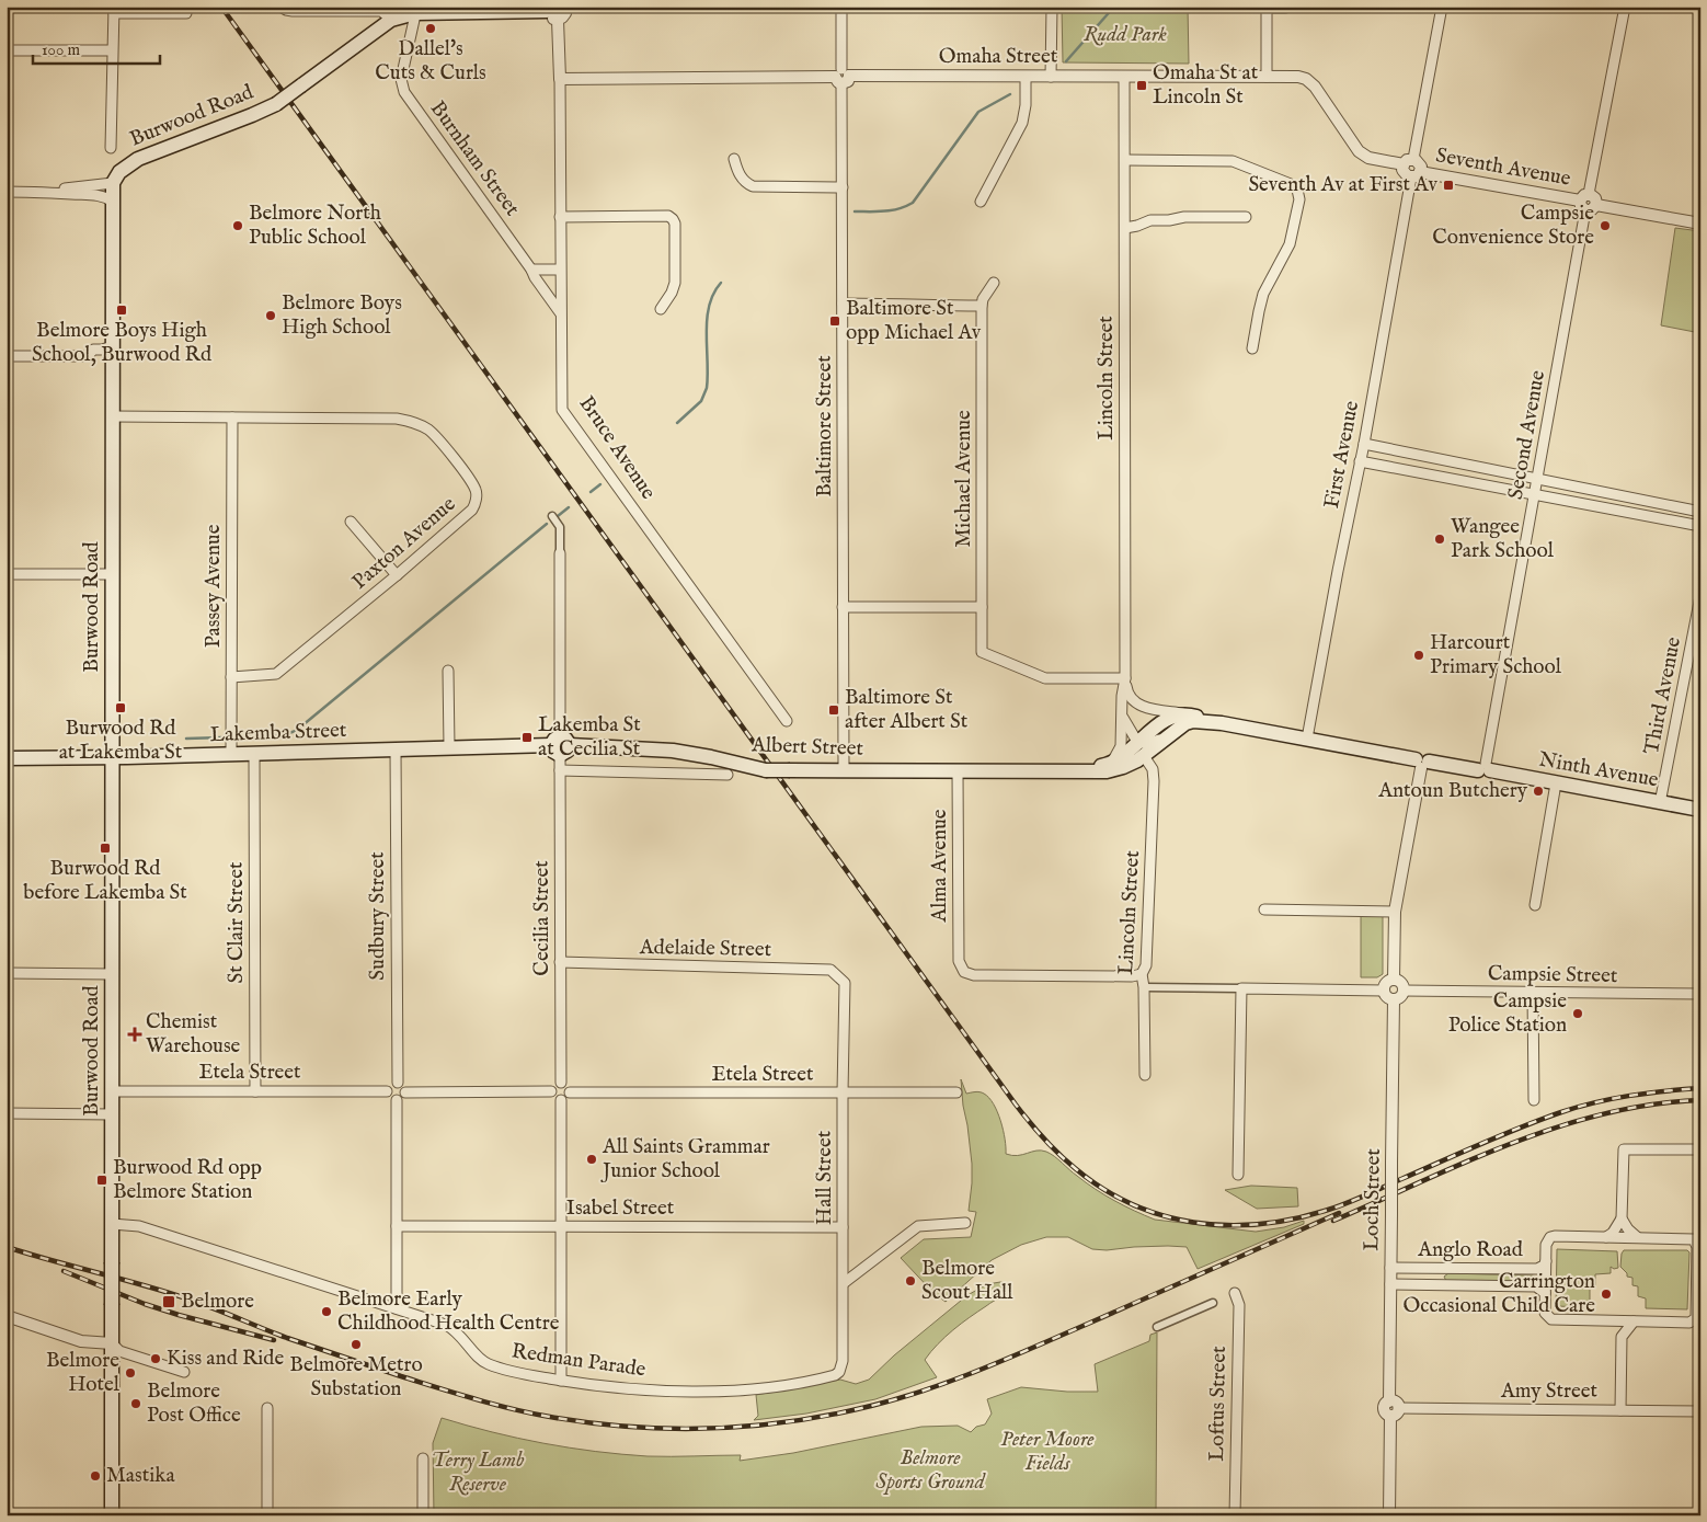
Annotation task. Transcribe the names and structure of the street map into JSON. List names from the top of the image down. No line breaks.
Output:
{"streets":{"main road":["Burwood Road","Lakemba Street","Albert Street","Ninth Avenue"],"street":["Omaha Street","Burnham Street","Seventh Avenue","Lincoln Street","Baltimore Street","Second Avenue","Bruce Avenue","First Avenue","Michael Avenue","Paxton Avenue","Passey Avenue","Third Avenue","Alma Avenue","Sudbury Street","Cecilia Street","St Clair Street","Adelaide Street","Campsie Street","Etela Street","Hall Street","Loch Street","Isabel Street","Anglo Road","Redman Parade","Amy Street","Loftus Street"]},"crossings":[["Omaha Street","Lincoln Street"],["Omaha Street","Baltimore Street"],["Omaha Street","Bruce Avenue"],["Burwood Road","Burnham Street"],["Burwood Road","Bruce Avenue"],["Burwood Road","Paxton Avenue"],["Burwood Road","Lakemba Street"],["Burwood Road","Etela Street"],["Burwood Road","Redman Parade"],["Burnham Street","Bruce Avenue"],["Seventh Avenue","Second Avenue"],["Seventh Avenue","First Avenue"],["Lincoln Street","Michael Avenue"],["Lincoln Street","Albert Street"],["Lincoln Street","Alma Avenue"],["Baltimore Street","Albert Street"],["Second Avenue","Ninth Avenue"],["First Avenue","Ninth Avenue"],["Paxton Avenue","Passey Avenue"],["Passey Avenue","Lakemba Street"],["Third Avenue","Ninth Avenue"],["Lakemba Street","Albert Street"],["Lakemba Street","Sudbury Street"],["Lakemba Street","Cecilia Street"],["Lakemba Street","St Clair Street"],["Albert Street","Ninth Avenue"],["Albert Street","Alma Avenue"],["Albert Street","Cecilia Street"],["Sudbury Street","Etela Street"],["Cecilia Street","Adelaide Street"],["Cecilia Street","Etela Street"],["St Clair Street","Etela Street"],["Adelaide Street","Hall Street"],["Campsie Street","Loch Street"],["Etela Street","Hall Street"],["Hall Street","Isabel Street"],["Hall Street","Redman Parade"],["Loch Street","Anglo Road"],["Loch Street","Amy Street"]],"parks":["Rudd Park","Peter Moore Fields","Belmore Sports Ground","Terry Lamb Reserve"],"places":{"other":["Dallel's Cuts & Curls","Belmore North Public School","Campsie Convenience Store","Belmore Boys High School","Wangee Park School","Harcourt Primary School","Antoun Butchery","Campsie Police Station","All Saints Grammar Junior School","Belmore Scout Hall","Carrington Occasional Child Care","Belmore Early Childhood Health Centre","Belmore Metro Substation","Kiss and Ride","Belmore Hotel","Belmore Post Office","Mastika"],"transit":["Omaha St at Lincoln St","Seventh Av at First Av","Belmore Boys High School, Burwood Rd","Baltimore St opp Michael Av","Burwood Rd at Lakemba St","Baltimore St after Albert St","Lakemba St at Cecilia St","Burwood Rd before Lakemba St","Burwood Rd opp Belmore Station","Belmore"],"health":["Chemist Warehouse"]},"scale_bar":"100 m"}
